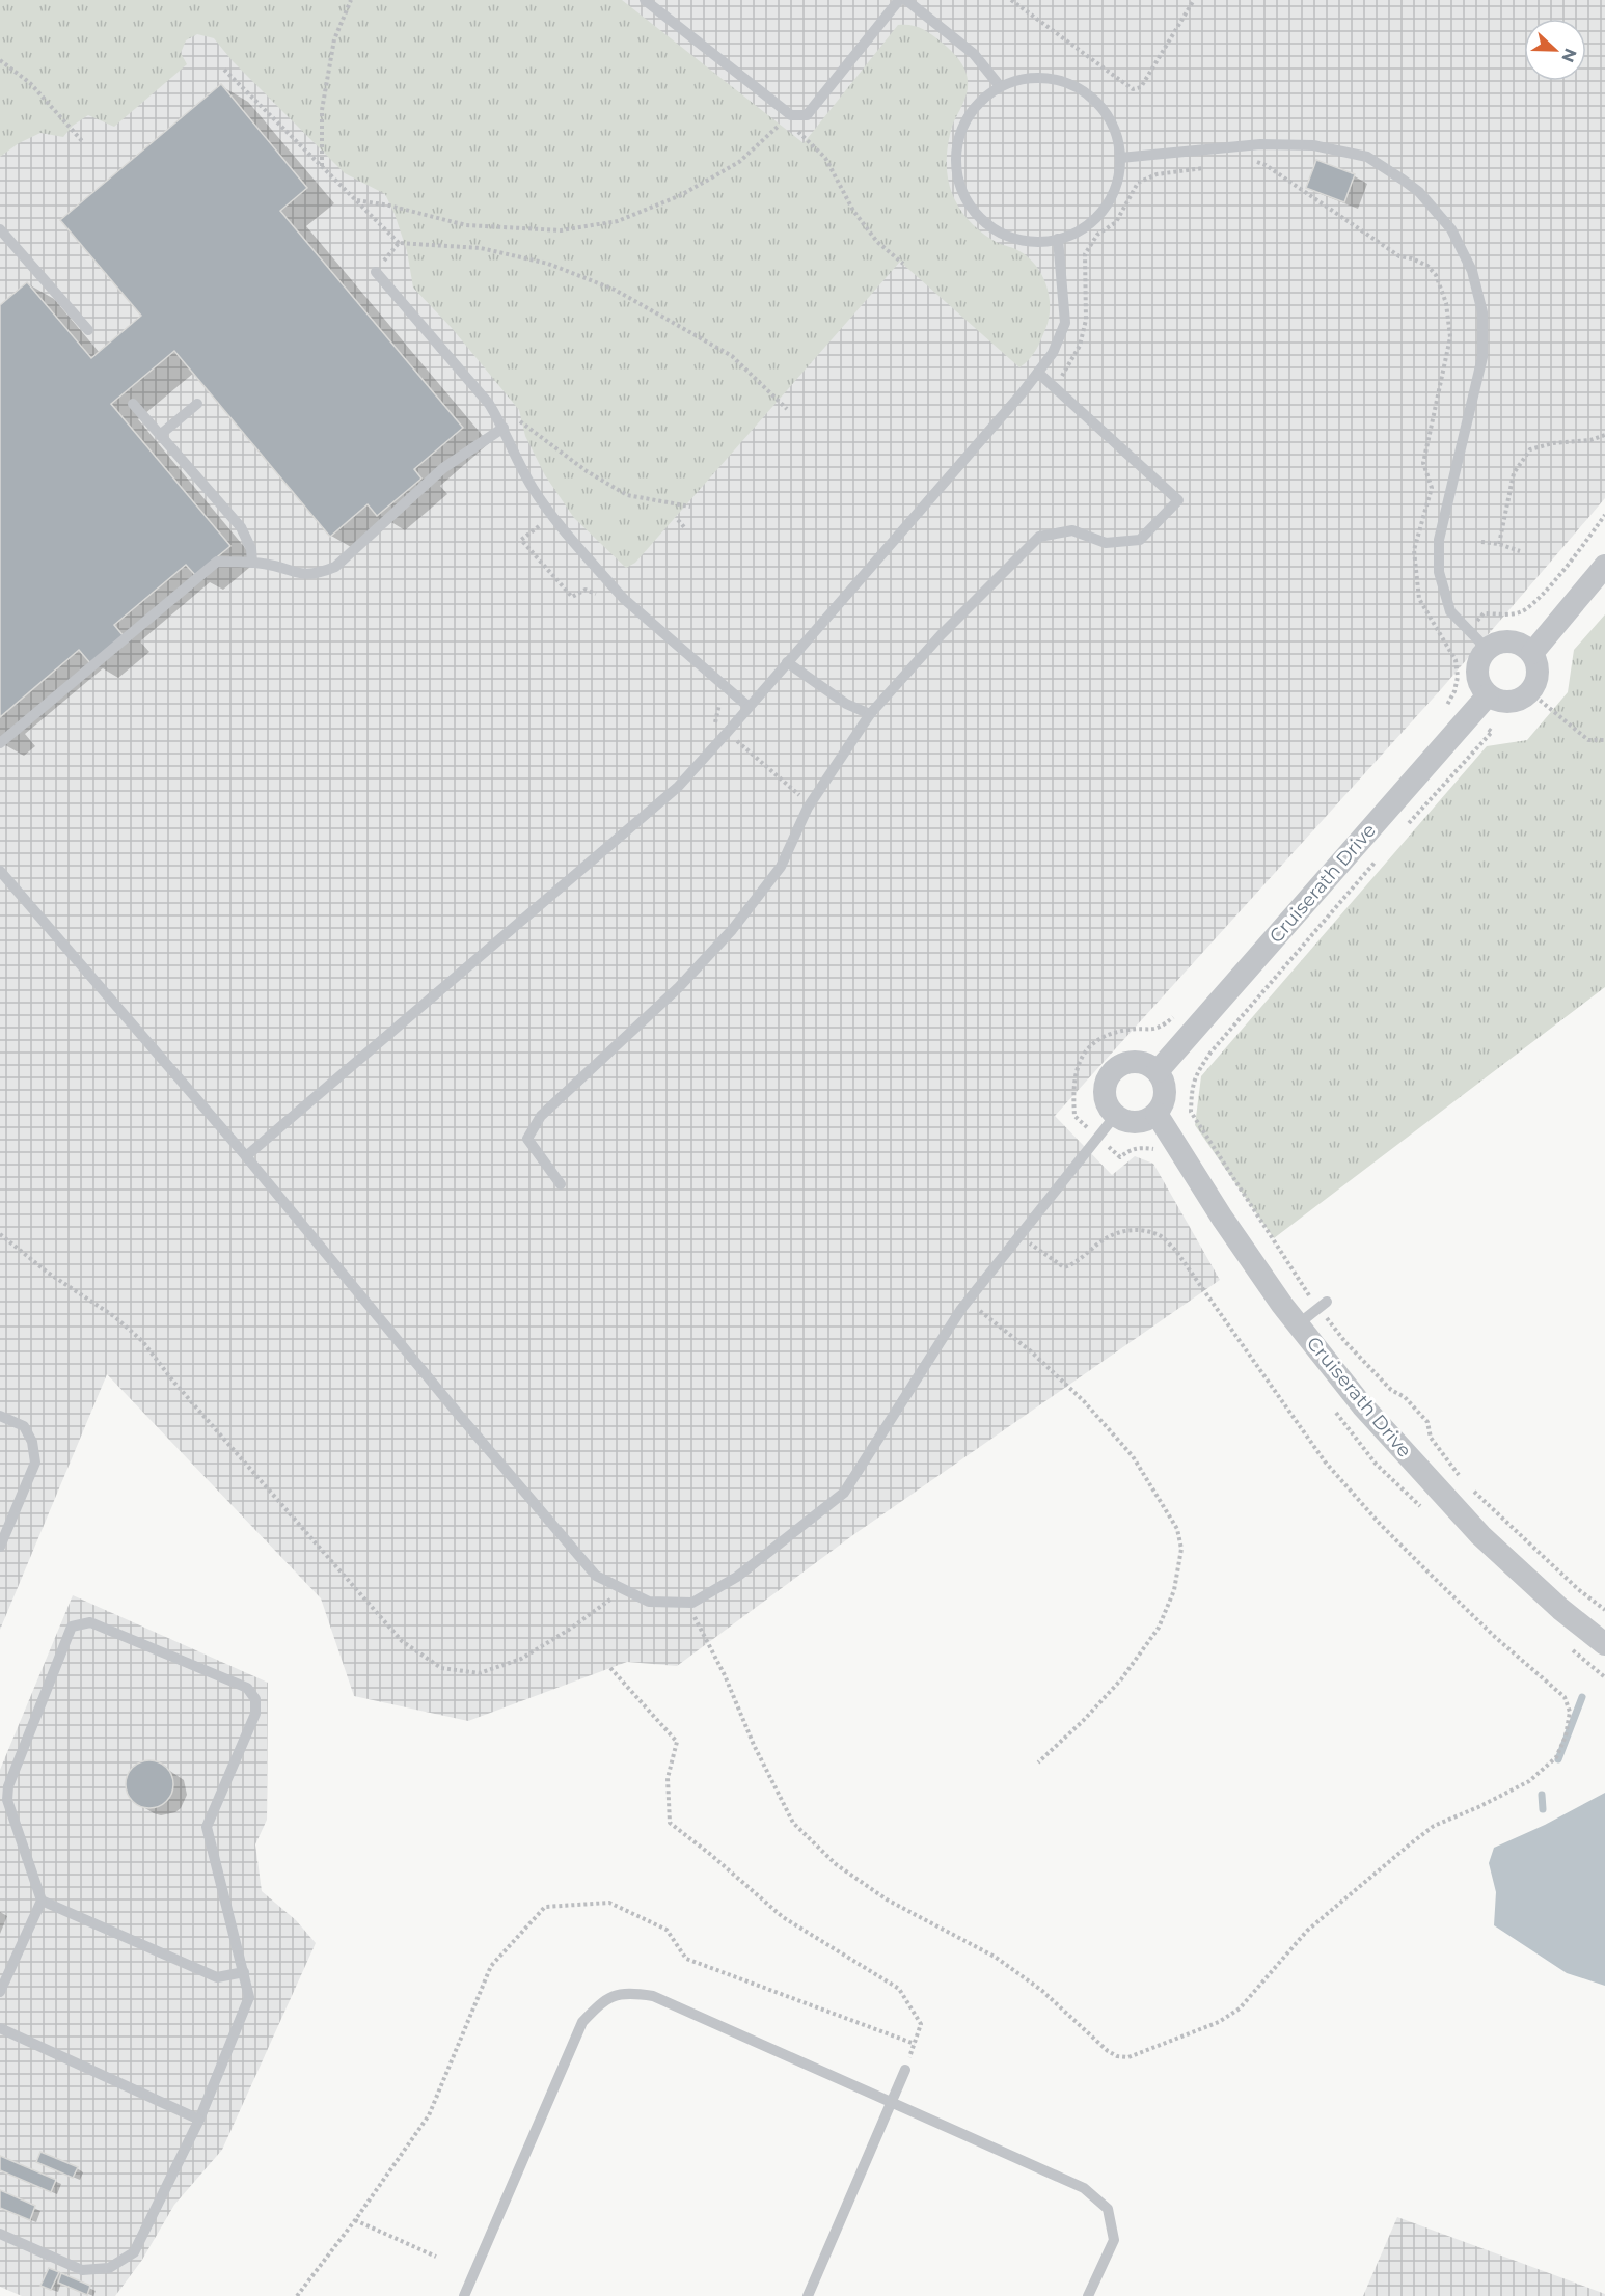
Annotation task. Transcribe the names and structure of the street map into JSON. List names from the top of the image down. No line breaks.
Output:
{"streets":{"street":["Cruiserath Drive"]},"north":"right"}
